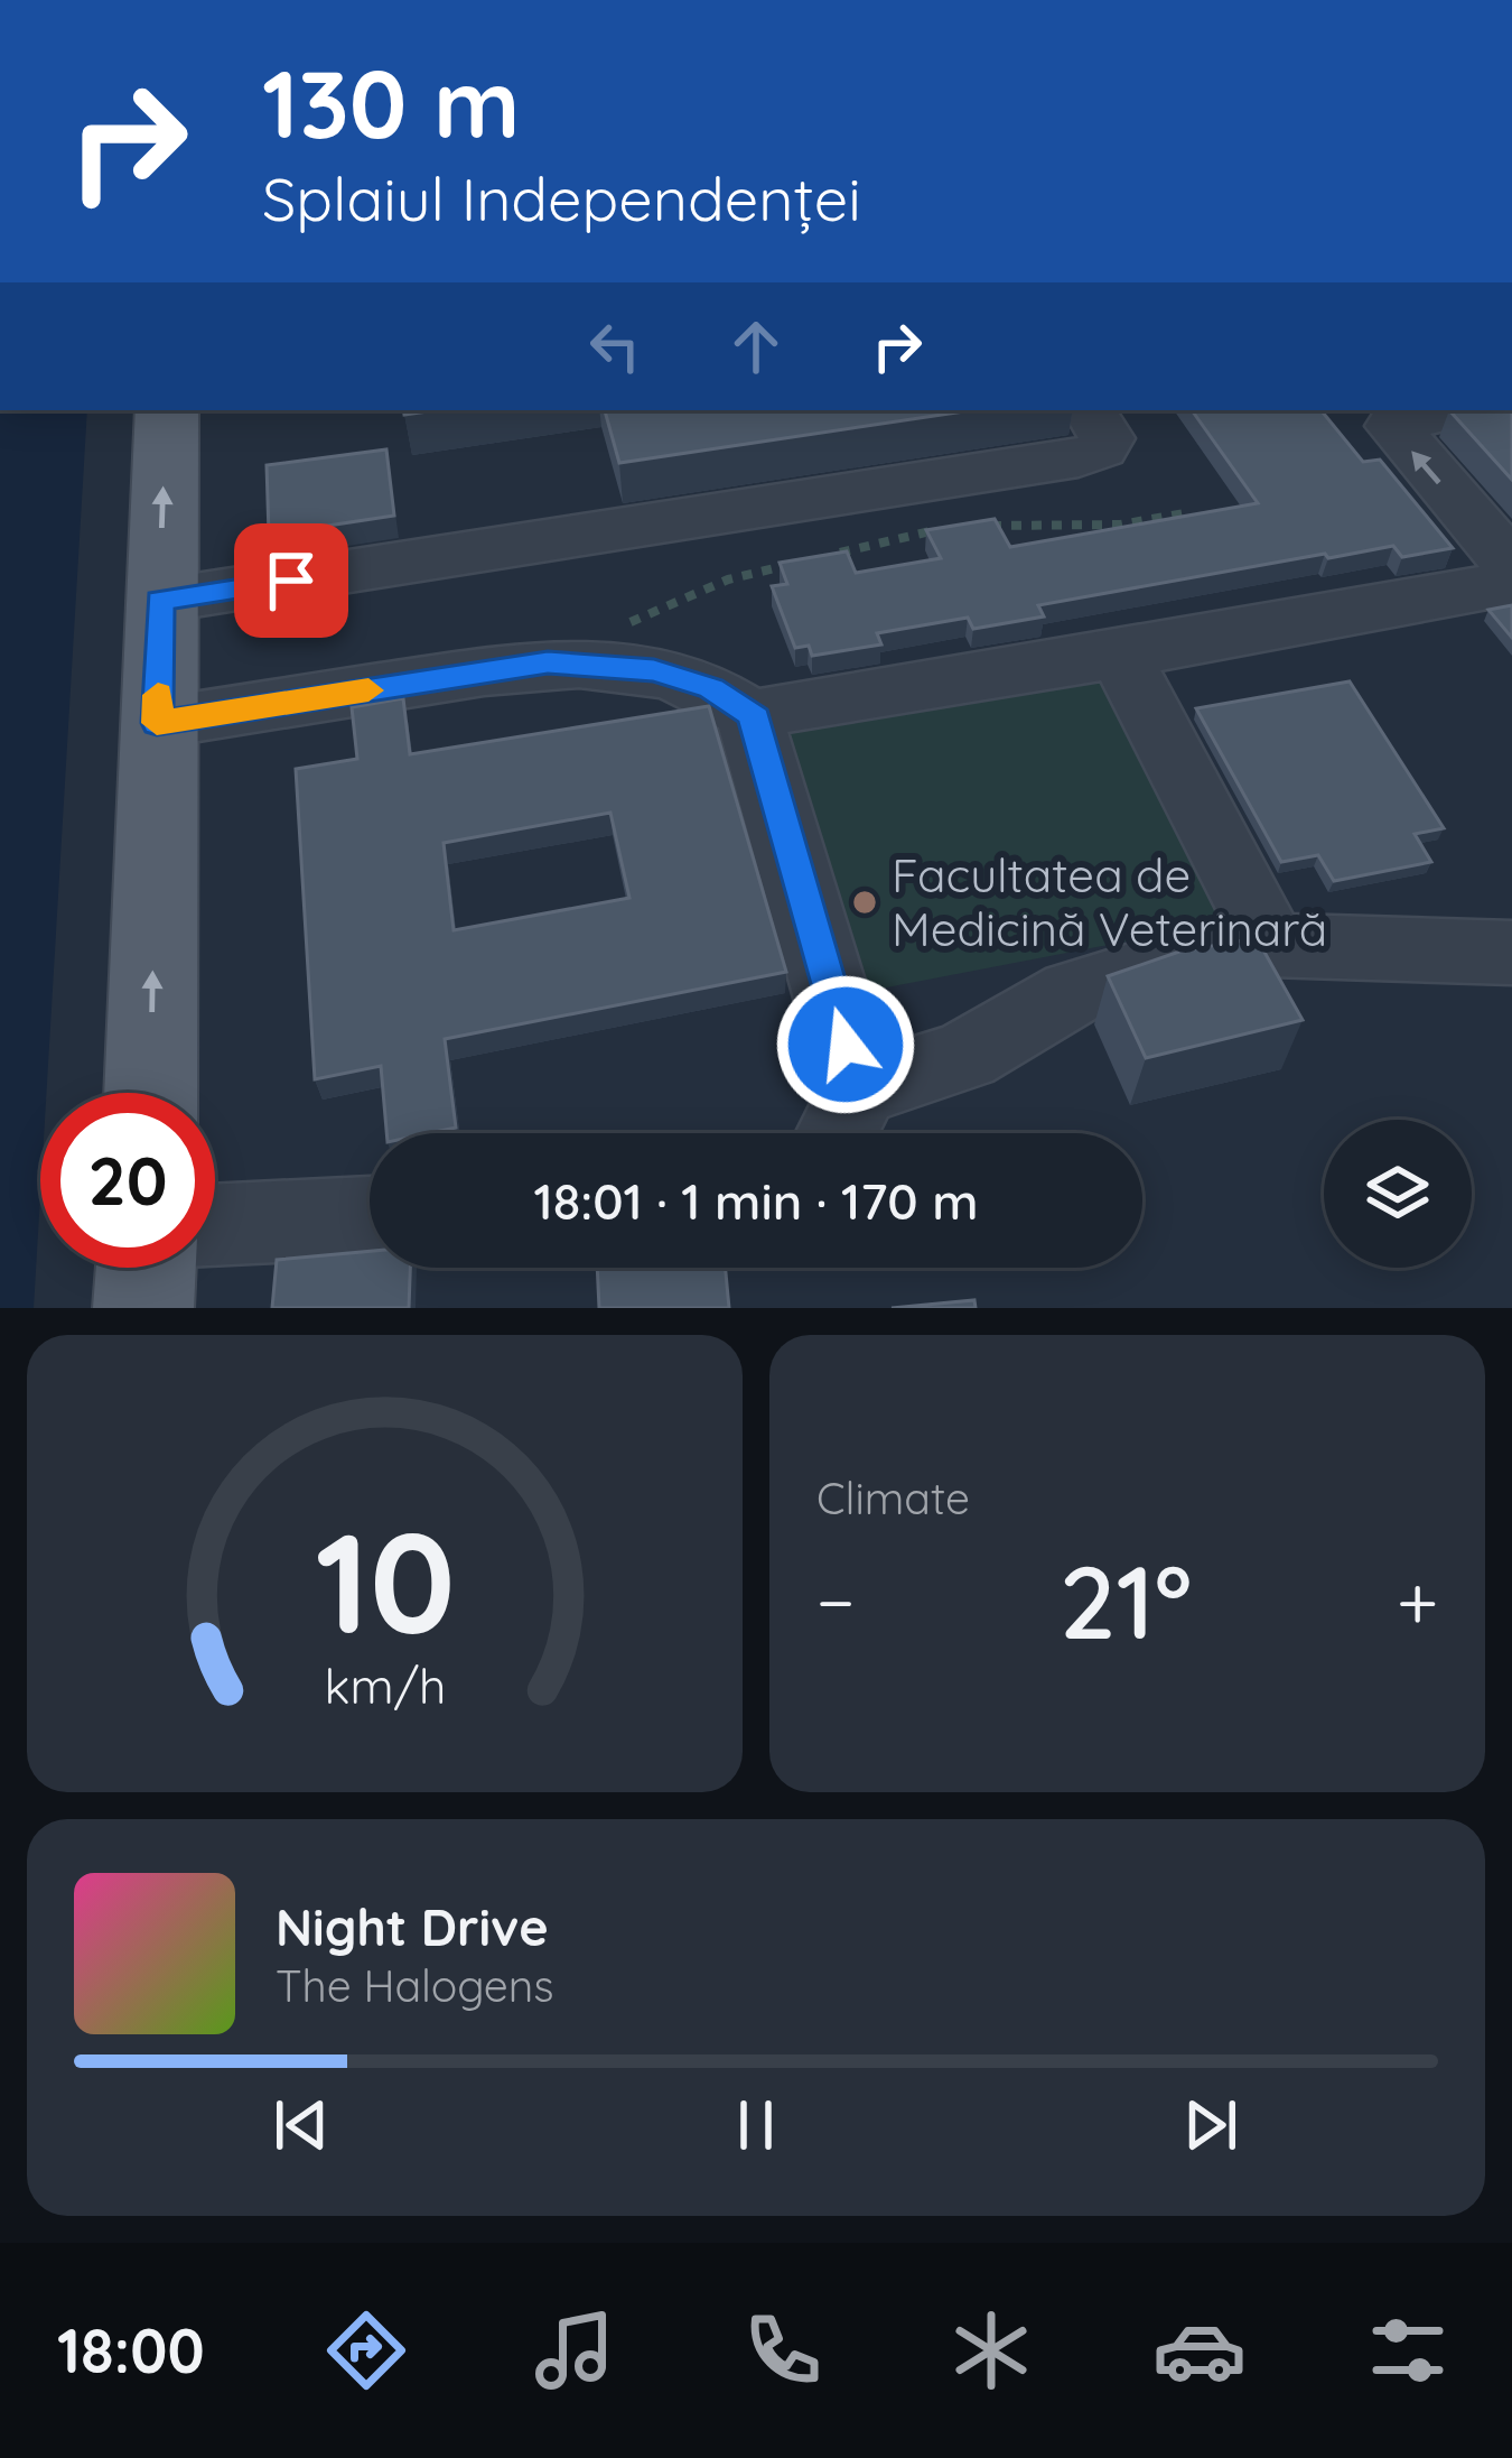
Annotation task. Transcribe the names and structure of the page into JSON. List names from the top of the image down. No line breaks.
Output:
{"places":["Facultatea de Medicină Veterinară"],"page":{"turn":["130 m","Splaiul Independenței"],"limit":"20","trip":"18:01 · 1 min · 170 m","tile":"Climate","heat":["−","21°","+"],"song":["Night Drive","The Halogens"],"tabs":"18:00","gauge":["10","km/h"]}}
